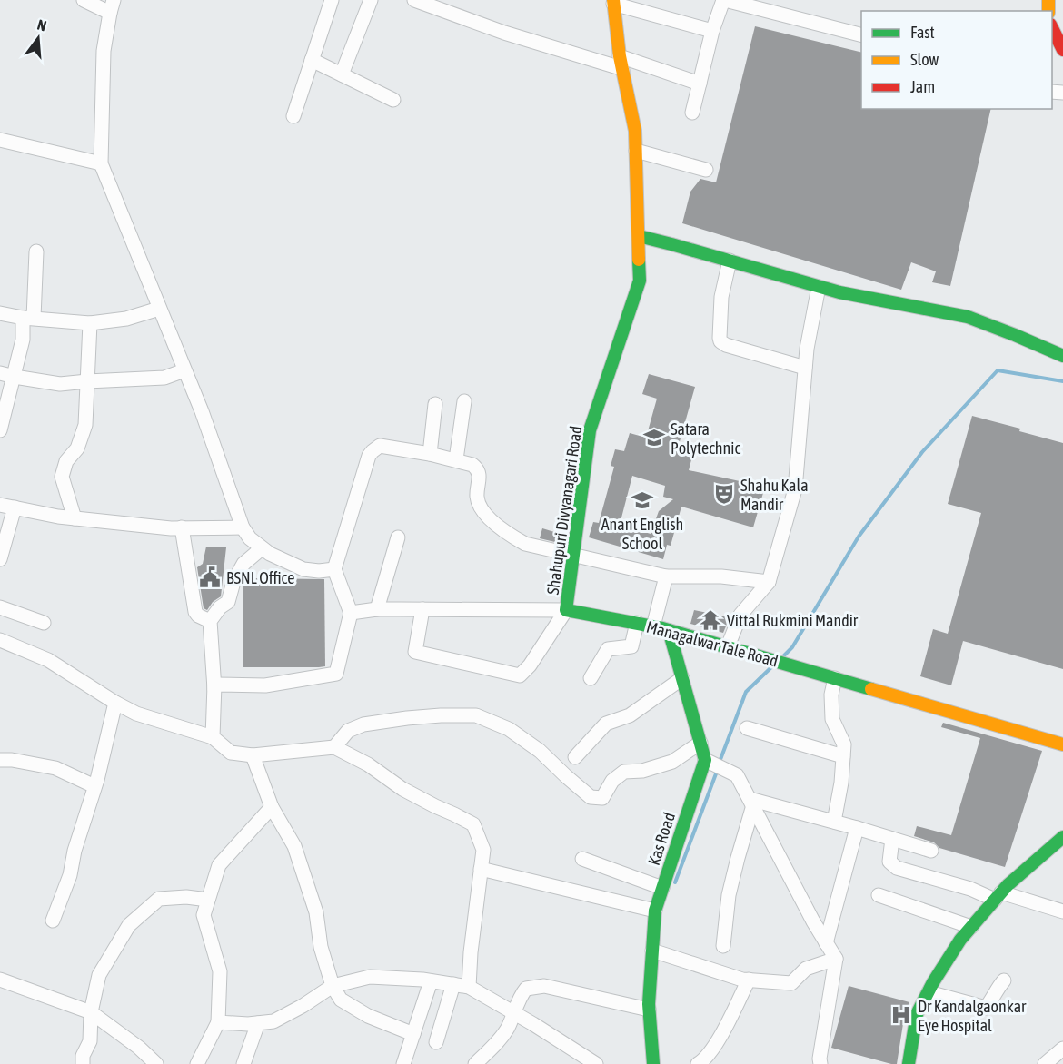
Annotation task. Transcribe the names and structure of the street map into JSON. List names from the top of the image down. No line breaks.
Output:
{"streets":{"main road":["Shahupuri Divyanagari Road","Managalwar Tale Road","Kas Road"]},"crossings":[["Shahupuri Divyanagari Road","Managalwar Tale Road"]],"places":{"school or university":["Satara Polytechnic","Anant English School"],"theatre":["Shahu Kala Mandir"],"public building":["BSNL Office"],"temple":["Vittal Rukmini Mandir"],"hospital":["Dr Kandalgaonkar Eye Hospital"]},"legend":["Fast","Slow","Jam"],"north":"top"}
